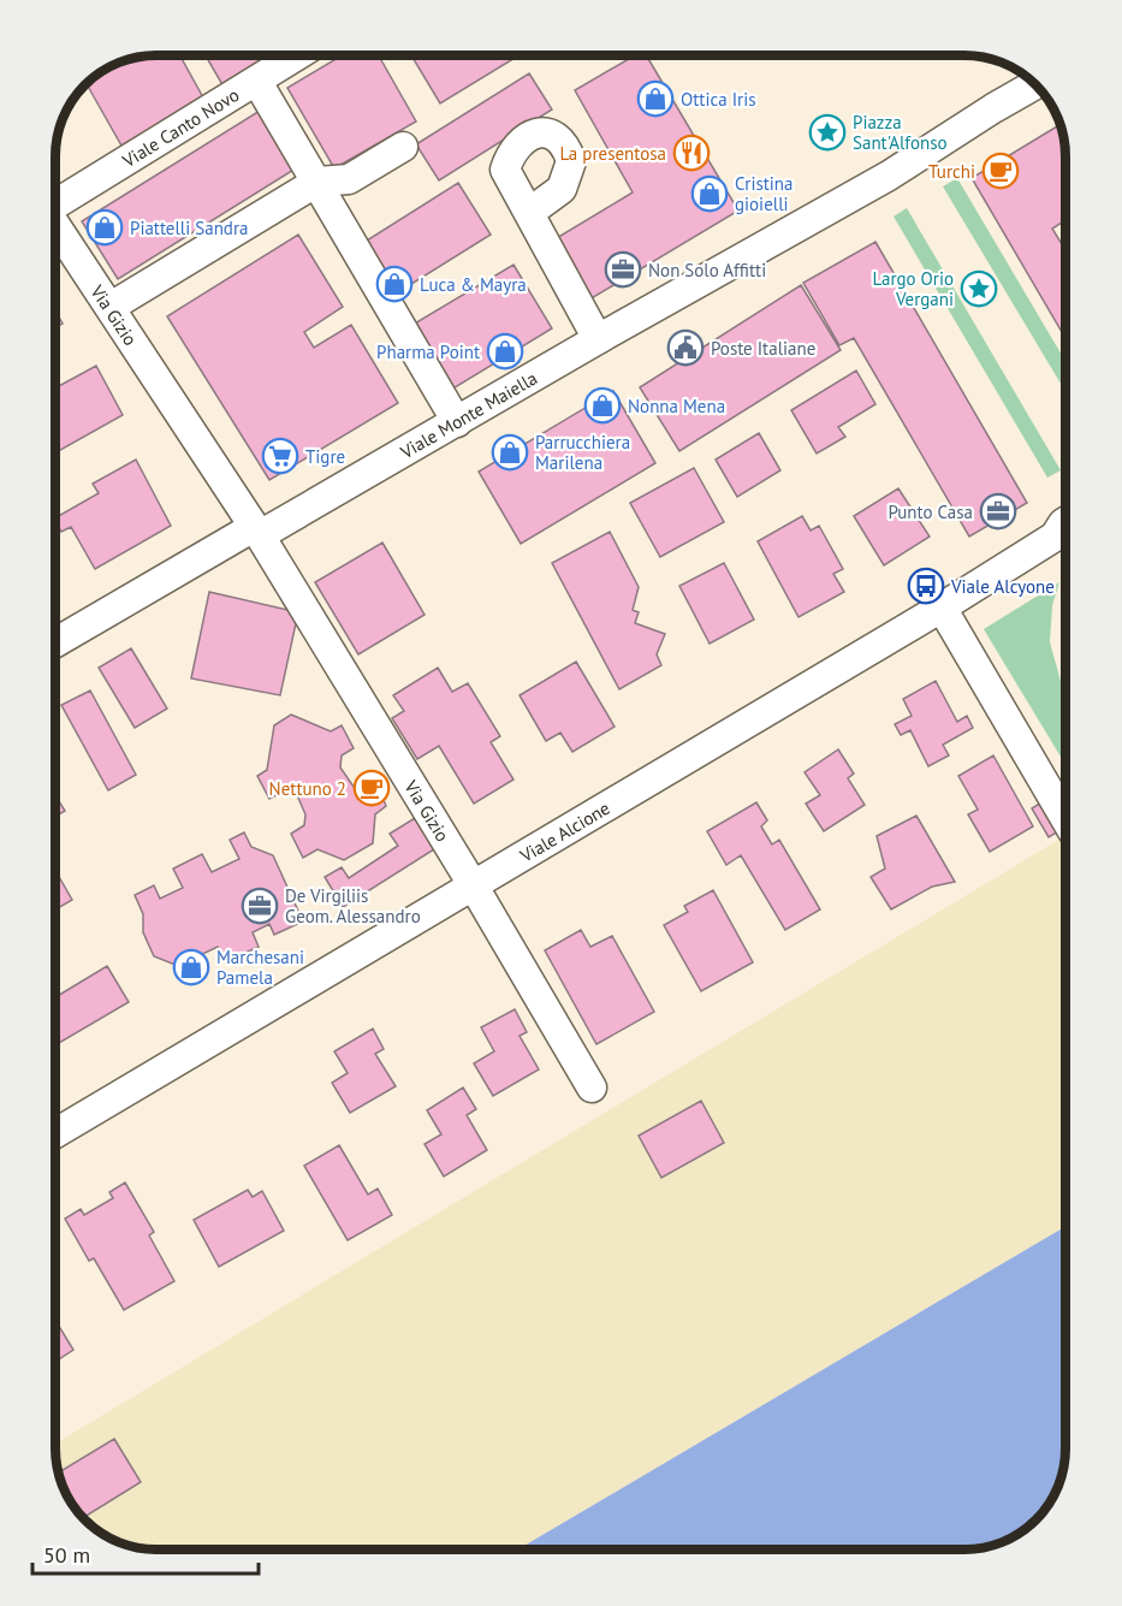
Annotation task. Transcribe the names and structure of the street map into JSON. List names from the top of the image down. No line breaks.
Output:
{"streets":{"street":["Viale Canto Novo","Via Gizio","Viale Monte Maiella","Viale Alcione"]},"crossings":[["Via Gizio","Viale Monte Maiella"],["Via Gizio","Viale Alcione"]],"places":{"shop":["Ottica Iris","Cristina gioielli","Piattelli Sandra","Luca & Mayra","Pharma Point","Nonna Mena","Parrucchiera Marilena","Marchesani Pamela"],"place":["Piazza Sant'Alfonso","Largo Orio Vergani"],"restaurant":["La presentosa"],"cafe":["Turchi","Nettuno 2"],"office":["Non Solo Affitti","Punto Casa","De Virgiliis Geom. Alessandro"],"public building":["Poste Italiane"],"supermarket":["Tigre"],"bus stop":["Viale Alcyone"]},"scale_bar":"50 m"}
